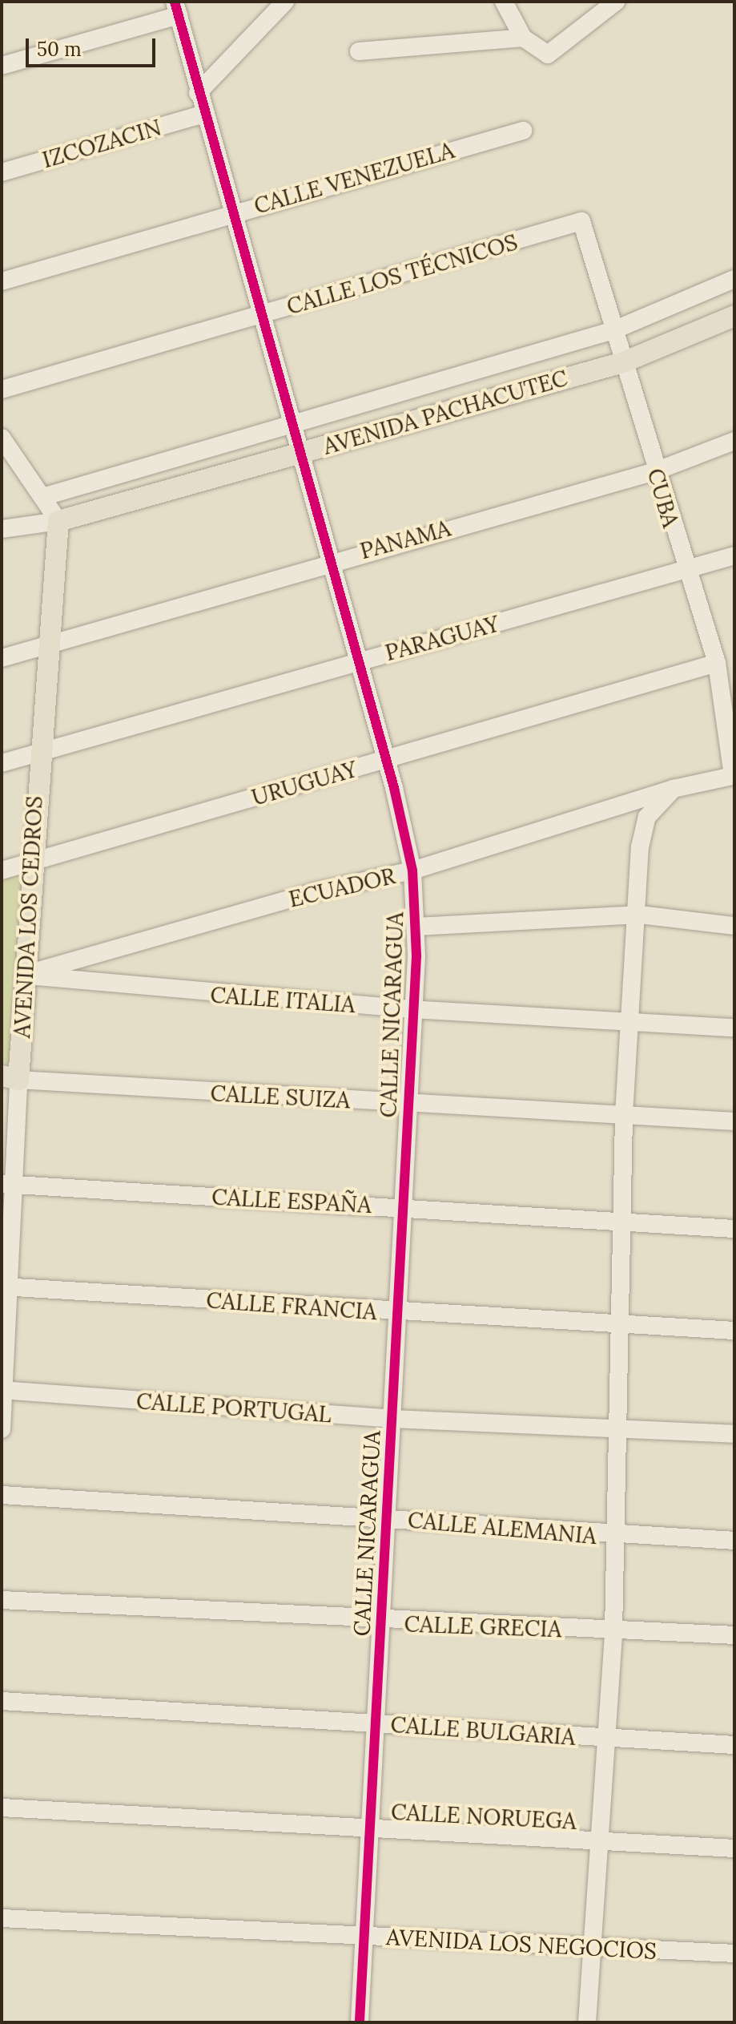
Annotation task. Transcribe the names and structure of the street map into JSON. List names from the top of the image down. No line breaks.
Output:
{"streets":{"main road":["AVENIDA PACHACUTEC","AVENIDA LOS CEDROS"],"street":["IZCOZACIN","CALLE VENEZUELA","CALLE LOS TÉCNICOS","CUBA","PANAMA","PARAGUAY","URUGUAY","ECUADOR","CALLE ITALIA","CALLE NICARAGUA","CALLE SUIZA","CALLE ESPAÑA","CALLE FRANCIA","CALLE PORTUGAL","CALLE ALEMANIA","CALLE GRECIA","CALLE BULGARIA","CALLE NORUEGA","AVENIDA LOS NEGOCIOS"]},"crossings":[["IZCOZACIN","CALLE NICARAGUA"],["CALLE VENEZUELA","CALLE NICARAGUA"],["CALLE LOS TÉCNICOS","CUBA"],["CALLE LOS TÉCNICOS","CALLE NICARAGUA"],["AVENIDA PACHACUTEC","CUBA"],["AVENIDA PACHACUTEC","AVENIDA LOS CEDROS"],["AVENIDA PACHACUTEC","CALLE NICARAGUA"],["CUBA","PANAMA"],["CUBA","PARAGUAY"],["CUBA","URUGUAY"],["CUBA","ECUADOR"],["PANAMA","AVENIDA LOS CEDROS"],["PANAMA","CALLE NICARAGUA"],["PARAGUAY","AVENIDA LOS CEDROS"],["PARAGUAY","CALLE NICARAGUA"],["URUGUAY","AVENIDA LOS CEDROS"],["URUGUAY","CALLE NICARAGUA"],["ECUADOR","AVENIDA LOS CEDROS"],["ECUADOR","CALLE ITALIA"],["ECUADOR","CALLE NICARAGUA"],["AVENIDA LOS CEDROS","CALLE ITALIA"],["AVENIDA LOS CEDROS","CALLE SUIZA"],["AVENIDA LOS CEDROS","CALLE ESPAÑA"],["AVENIDA LOS CEDROS","CALLE FRANCIA"],["AVENIDA LOS CEDROS","CALLE PORTUGAL"],["CALLE ITALIA","CALLE NICARAGUA"],["CALLE NICARAGUA","CALLE SUIZA"],["CALLE NICARAGUA","CALLE ESPAÑA"],["CALLE NICARAGUA","CALLE FRANCIA"],["CALLE NICARAGUA","CALLE PORTUGAL"],["CALLE NICARAGUA","CALLE ALEMANIA"],["CALLE NICARAGUA","CALLE GRECIA"],["CALLE NICARAGUA","CALLE BULGARIA"],["CALLE NICARAGUA","CALLE NORUEGA"],["CALLE NICARAGUA","AVENIDA LOS NEGOCIOS"]],"scale_bar":"50 m"}
